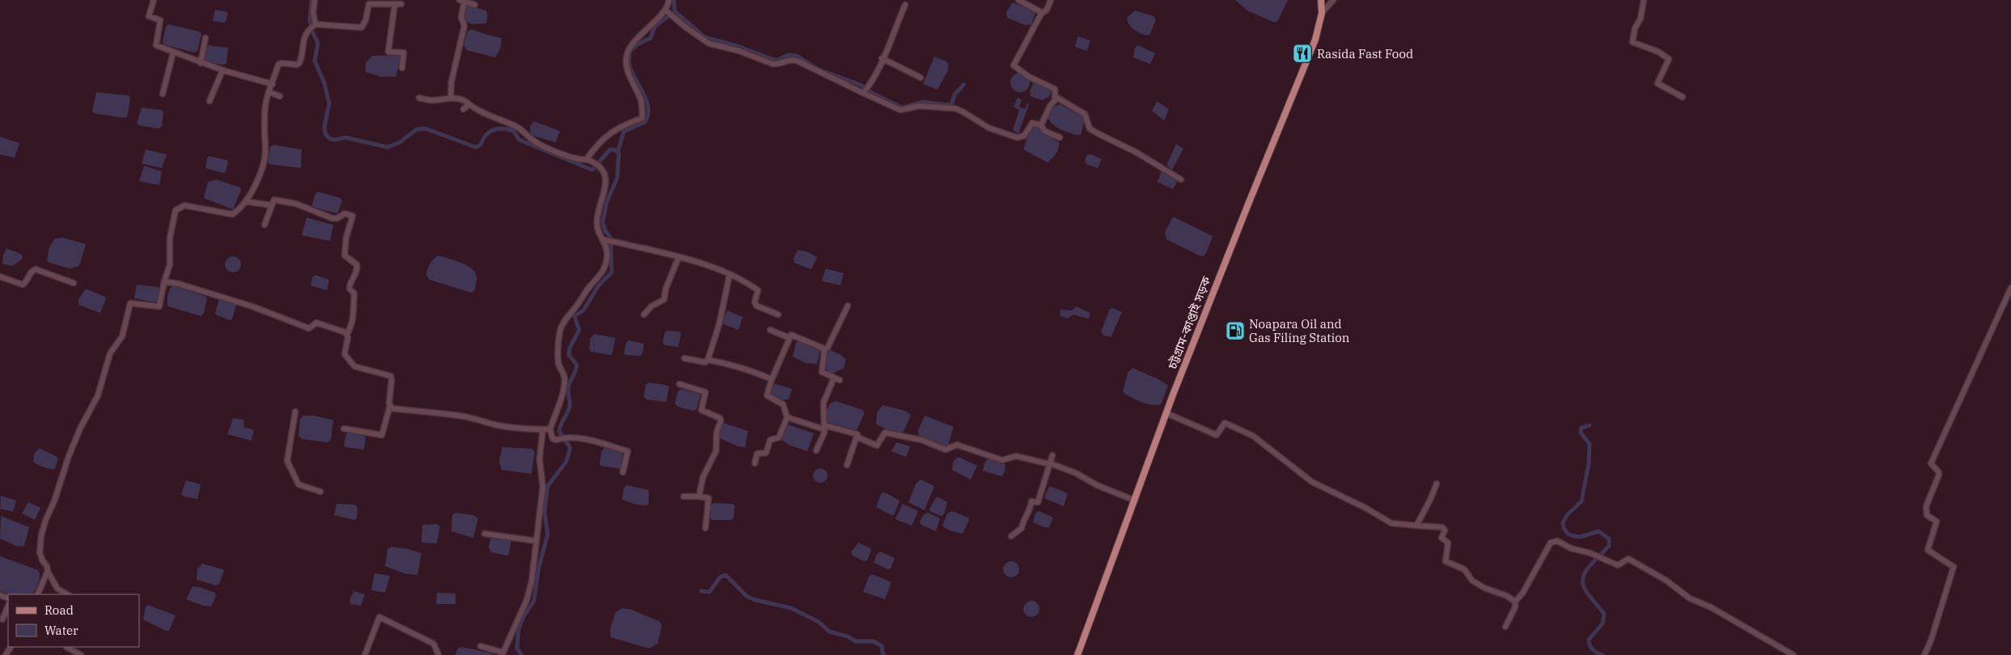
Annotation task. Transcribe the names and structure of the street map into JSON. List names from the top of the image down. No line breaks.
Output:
{"streets":{"main road":["চট্টগ্রাম-কাপ্তাই সড়ক"]},"places":{"restaurant":["Rasida Fast Food"],"fuel station":["Noapara Oil and Gas Filing Station"]},"legend":["Road","Water"]}
